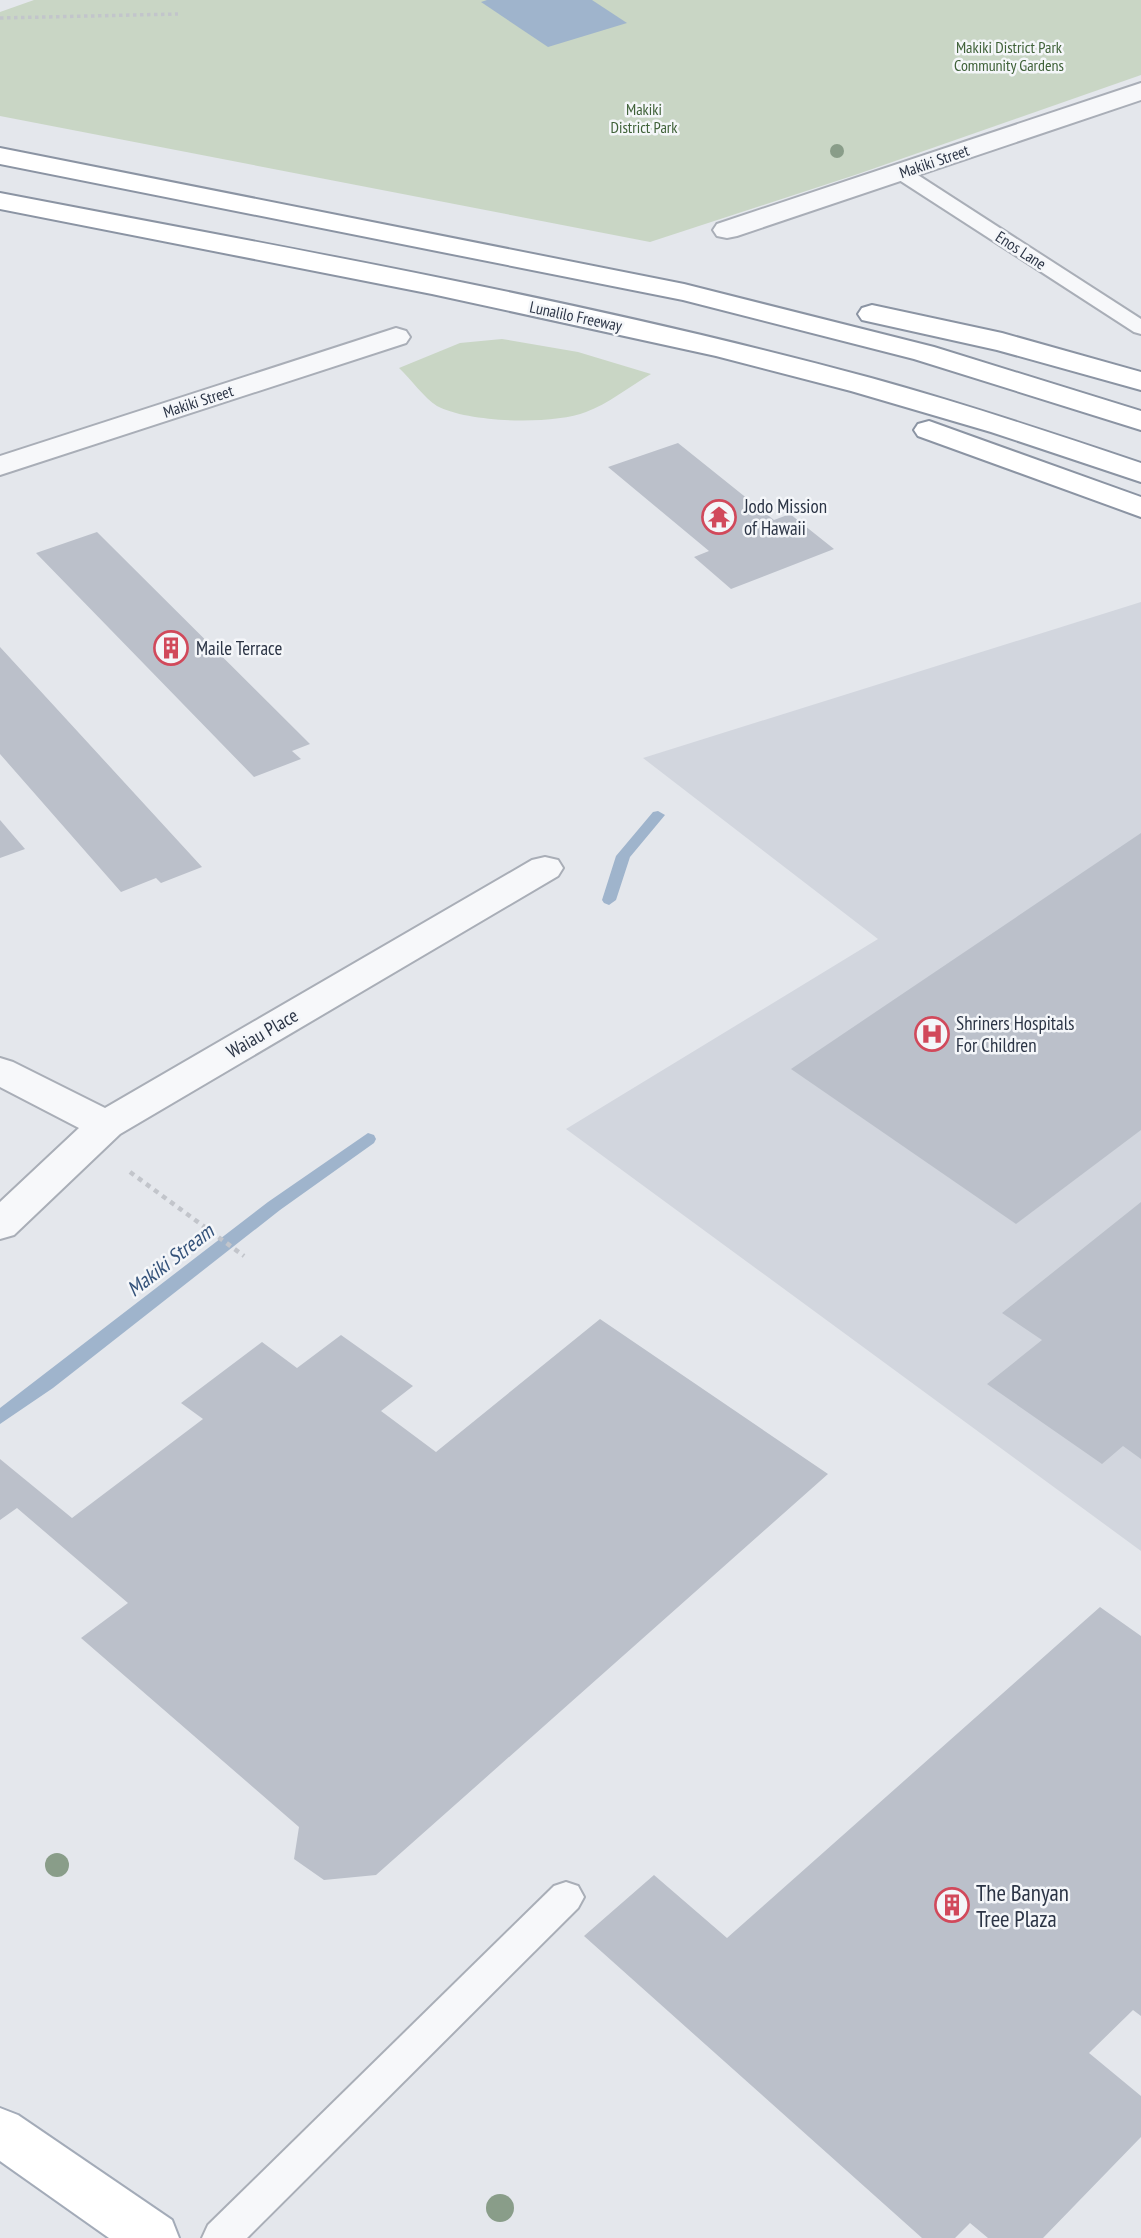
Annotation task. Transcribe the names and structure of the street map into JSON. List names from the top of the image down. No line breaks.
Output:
{"streets":{"main road":["Lunalilo Freeway"],"street":["Makiki Street","Waiau Place"],"lane":["Enos Lane"]},"crossings":[["Makiki Street","Enos Lane"]],"water":["Makiki Stream"],"parks":["Makiki District Park Community Gardens","Makiki District Park"],"places":{"temple":["Jodo Mission of Hawaii"],"building":["Maile Terrace","The Banyan Tree Plaza"],"hospital":["Shriners Hospitals For Children"]}}
